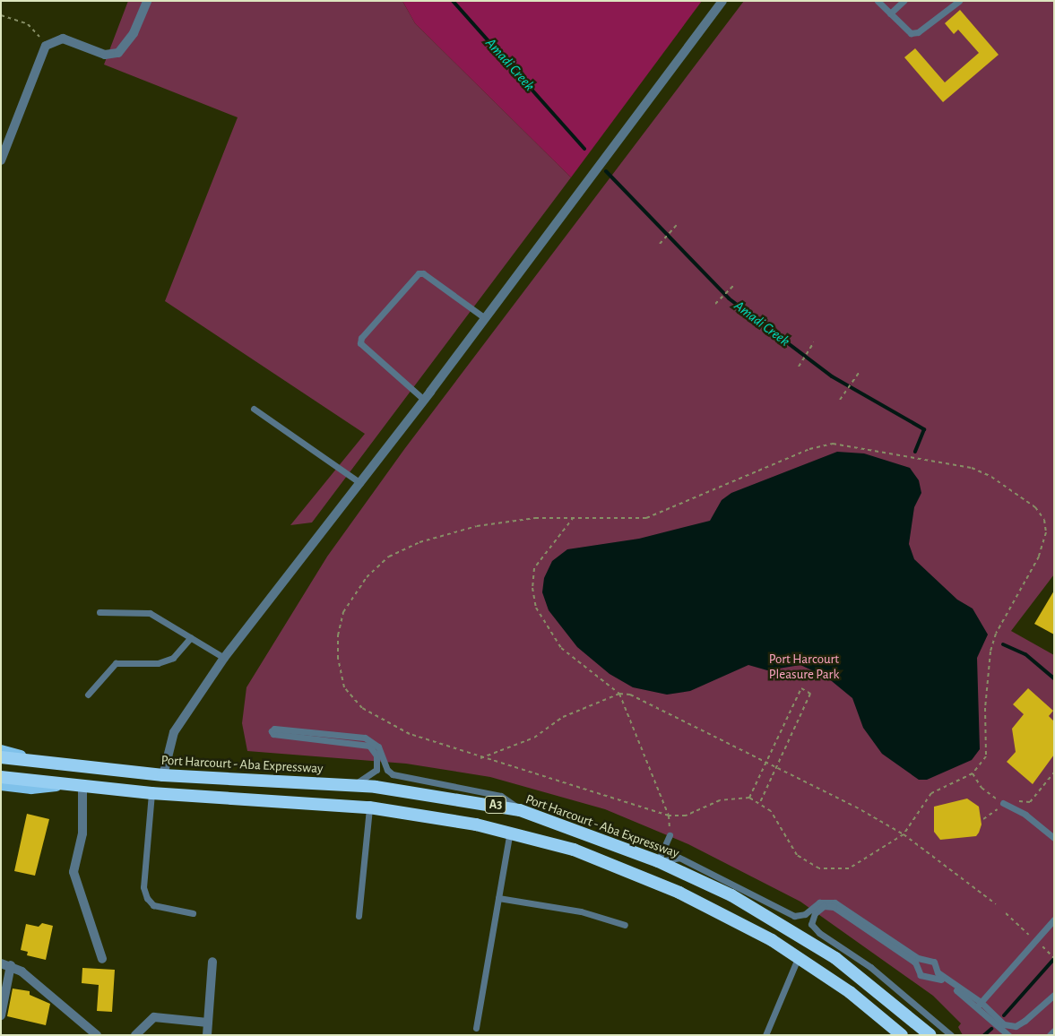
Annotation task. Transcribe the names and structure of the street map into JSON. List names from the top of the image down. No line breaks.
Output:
{"streets":{"highway":["Port Harcourt - Aba Expressway","A3"]},"water":["Amadi Creek"],"parks":["Port Harcourt Pleasure Park"]}
